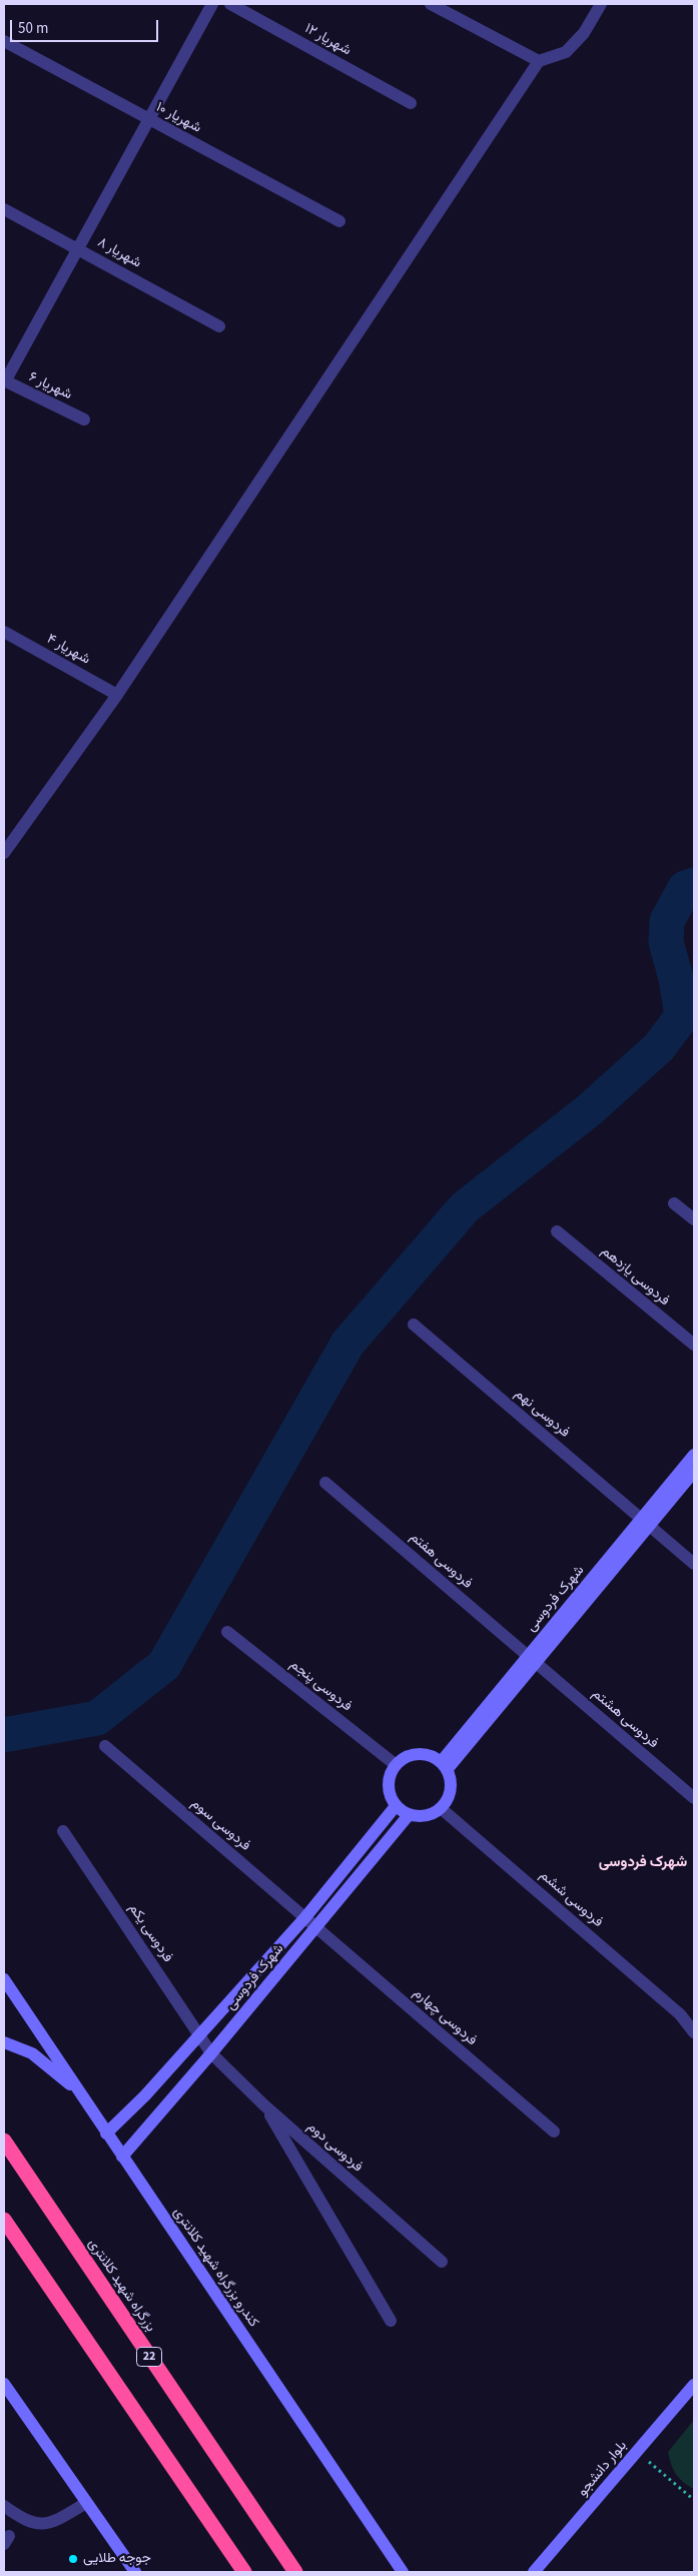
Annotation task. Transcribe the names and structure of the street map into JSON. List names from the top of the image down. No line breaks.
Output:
{"streets":{"highway":["بزرگراه شهید کلانتری","22"],"street":["شهریار ۱۲","شهریار ۱۰","شهریار ۸","شهریار ۶","شهریار ۴","فردوسی یازدهم","فردوسی نهم","فردوسی هفتم","شهرک فردوسی","فردوسی پنجم","فردوسی هشتم","فردوسی سوم","فردوسی ششم","فردوسی یکم","فردوسی چهارم","فردوسی دوم","کندرو بزرگراه شهید کلانتری","بلوار دانشجو"]},"crossings":[["فردوسی نهم","شهرک فردوسی"],["فردوسی هفتم","شهرک فردوسی"],["فردوسی هفتم","فردوسی هشتم"],["شهرک فردوسی","فردوسی پنجم"],["شهرک فردوسی","فردوسی هشتم"],["شهرک فردوسی","فردوسی سوم"],["شهرک فردوسی","فردوسی ششم"],["شهرک فردوسی","فردوسی یکم"],["شهرک فردوسی","فردوسی چهارم"],["شهرک فردوسی","فردوسی دوم"],["شهرک فردوسی","کندرو بزرگراه شهید کلانتری"],["فردوسی پنجم","فردوسی ششم"],["فردوسی سوم","فردوسی چهارم"],["فردوسی یکم","فردوسی دوم"]],"districts":["شهرک فردوسی"],"places":["جوجه طلایی"],"scale_bar":"50 m"}
